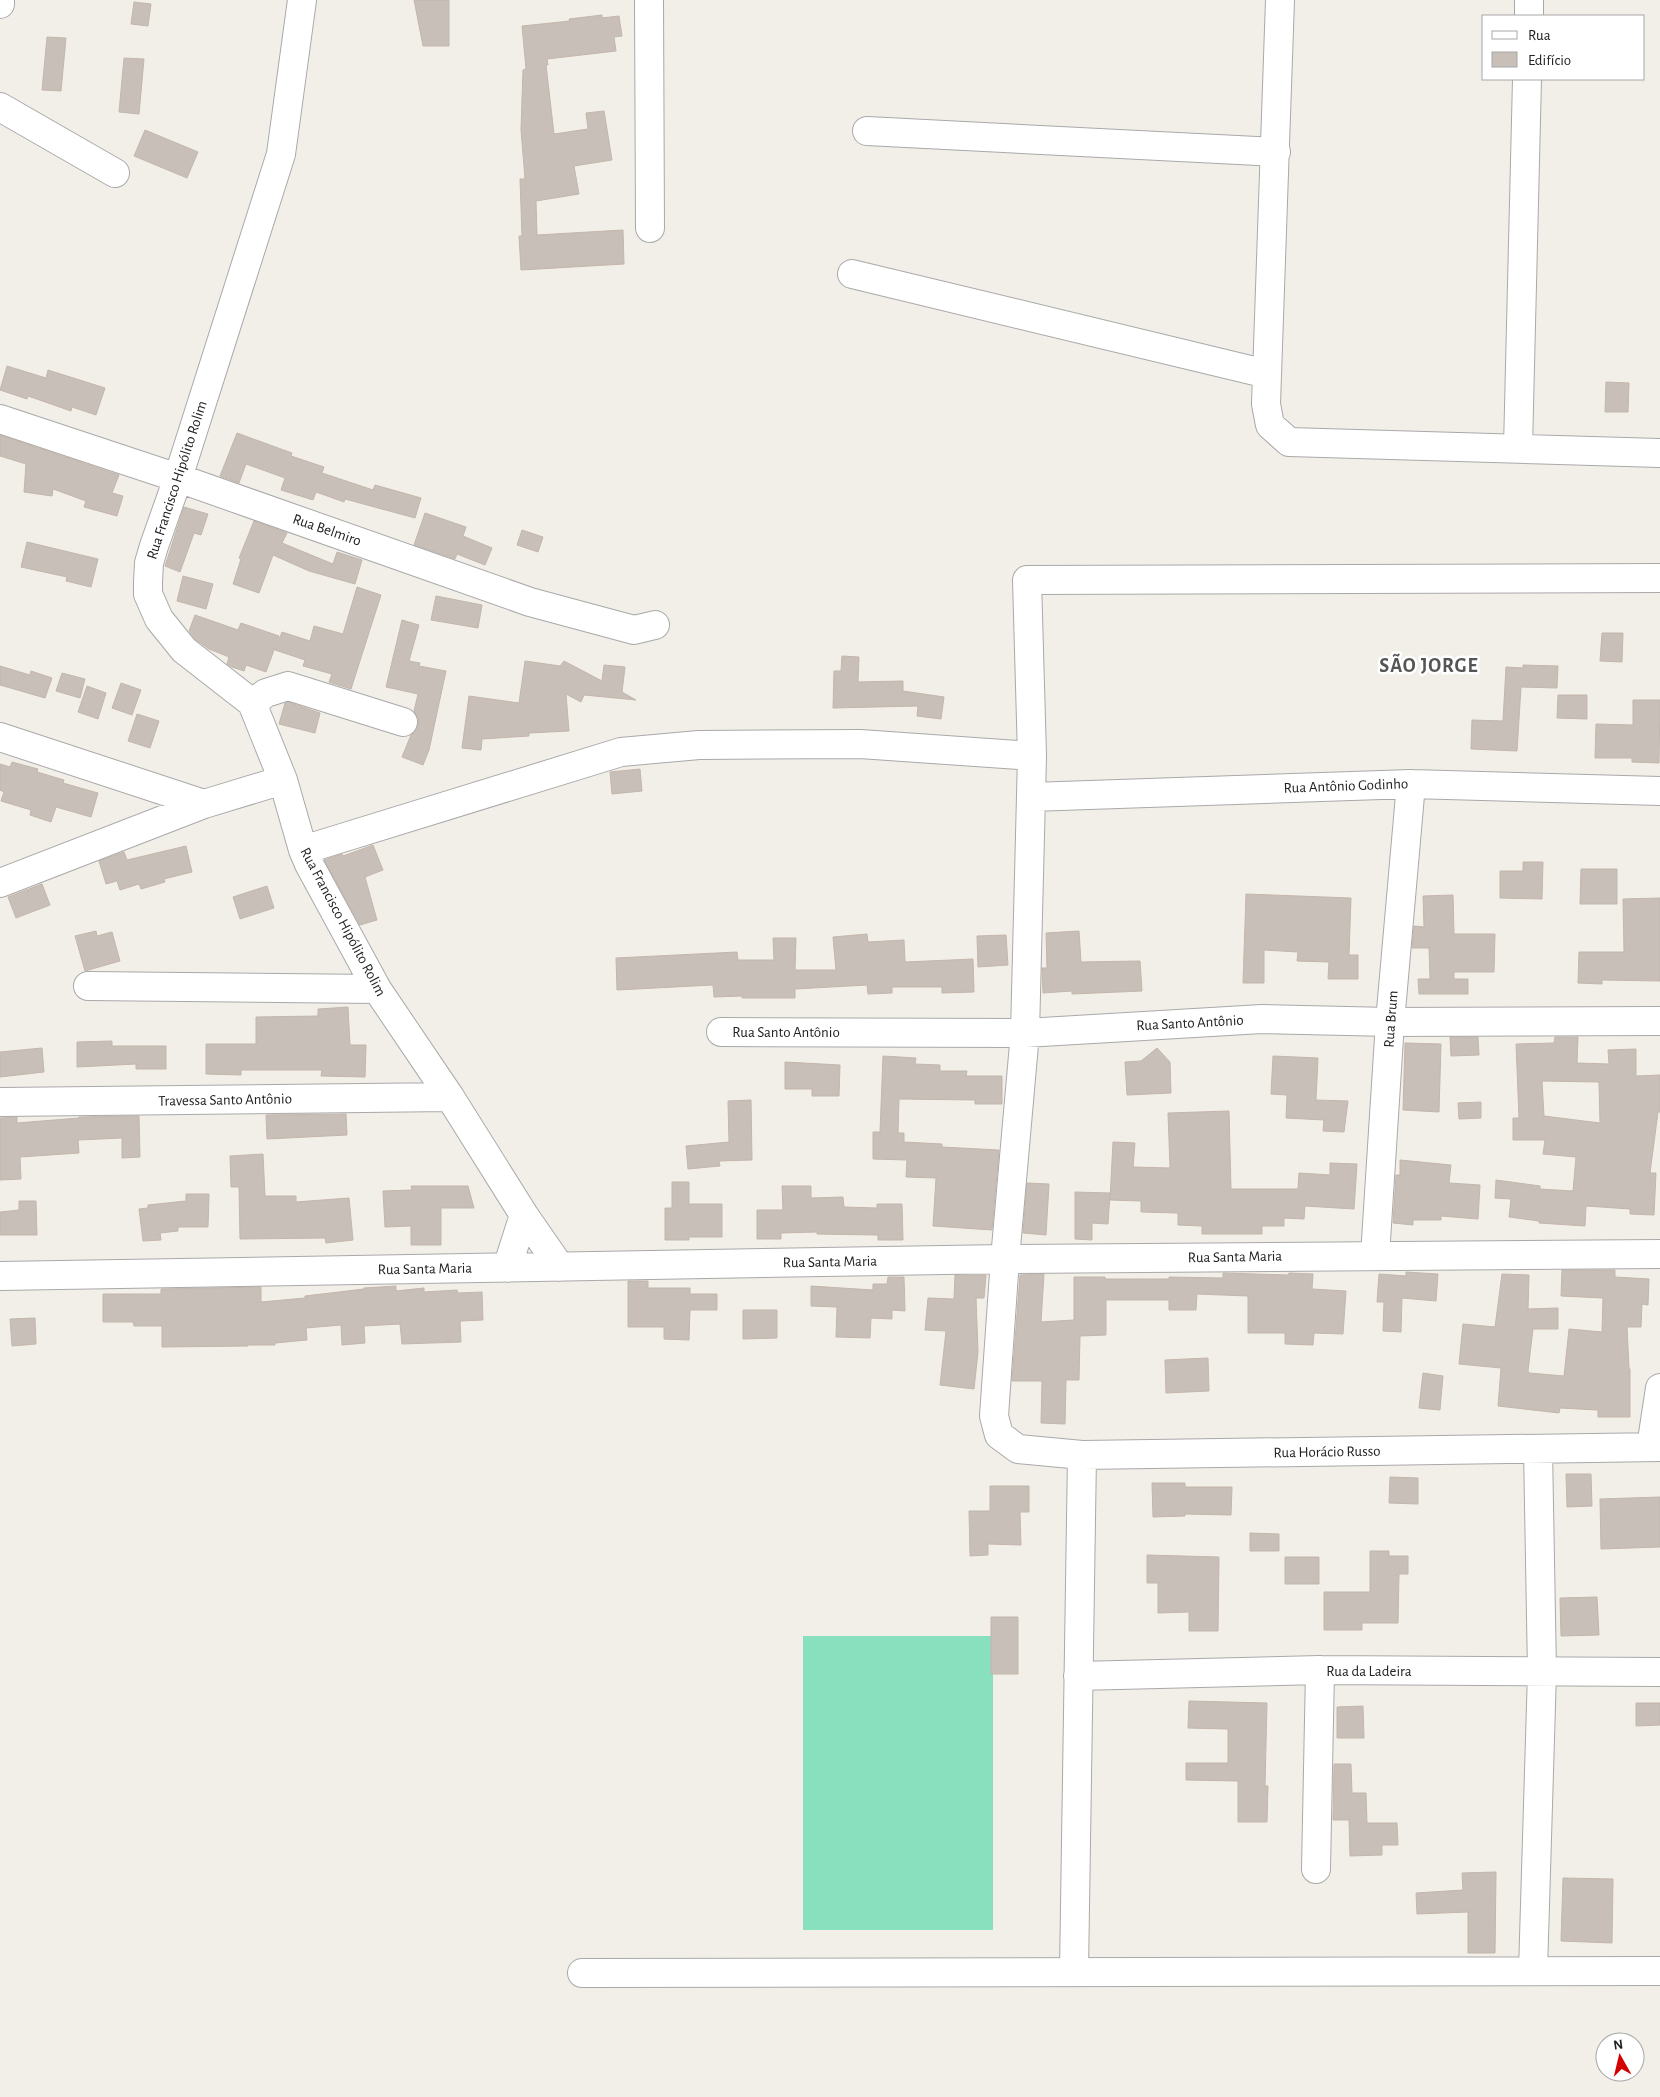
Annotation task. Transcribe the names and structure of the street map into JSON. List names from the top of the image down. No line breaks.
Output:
{"streets":{"street":["Rua Francisco Hipólito Rolim","Rua Belmiro","Rua Antônio Godinho","Rua Brum","Rua Santo Antônio","Travessa Santo Antônio","Rua Santa Maria","Rua Horácio Russo","Rua da Ladeira"]},"crossings":[["Rua Francisco Hipólito Rolim","Rua Belmiro"],["Rua Francisco Hipólito Rolim","Travessa Santo Antônio"],["Rua Francisco Hipólito Rolim","Rua Santa Maria"],["Rua Antônio Godinho","Rua Brum"],["Rua Brum","Rua Santo Antônio"],["Rua Brum","Rua Santa Maria"],["Rua Santa Maria","Rua Horácio Russo"]],"districts":["SÃO JORGE"],"legend":["Rua","Edifício"],"north":"top"}
